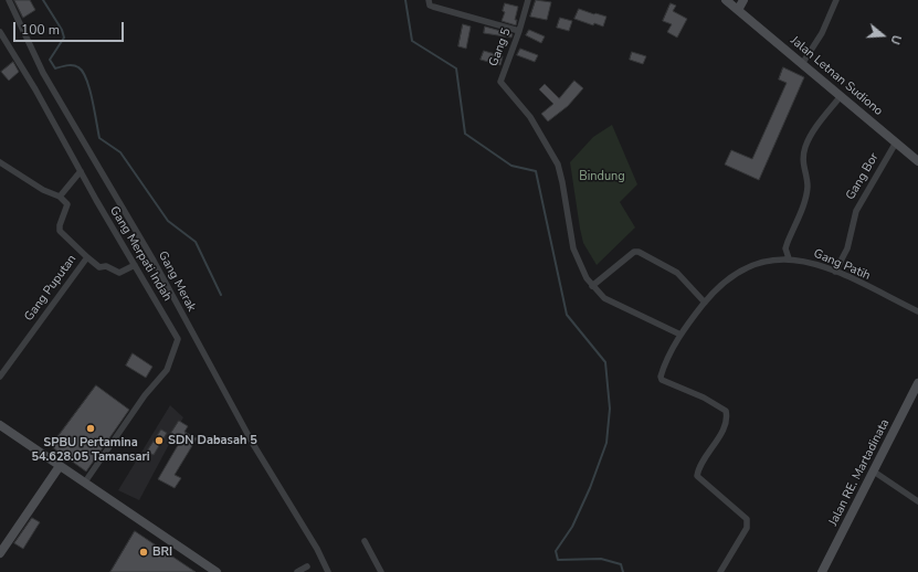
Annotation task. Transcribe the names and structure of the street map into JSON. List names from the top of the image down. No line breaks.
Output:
{"streets":{"main road":["Jalan Letnan Sudiono","Jalan RE. Martadinata"],"street":["Gang 5","Gang Bor","Gang Merpati Indah","Gang Patih","Gang Merak","Gang Puputan"]},"crossings":[["Jalan Letnan Sudiono","Gang Bor"],["Gang Bor","Gang Patih"]],"parks":["Bindung"],"places":["SPBU Pertamina 54.628.05 Tamansari","SDN Dabasah 5","BRI"],"scale_bar":"100 m","north":"right"}
